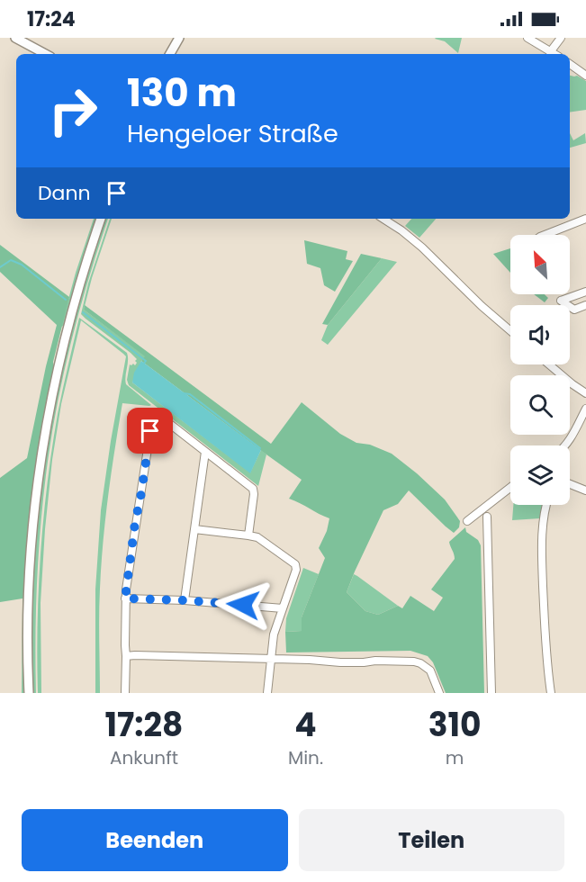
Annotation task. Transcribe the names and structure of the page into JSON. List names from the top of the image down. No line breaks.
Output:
{"north":"top left","page":{"status":"17:24","turn":["130 m","Hengeloer Straße"],"then":"Dann","eta":["17:28","Ankunft","4","Min.","310","m"],"buttons":["Beenden","Teilen"]}}
